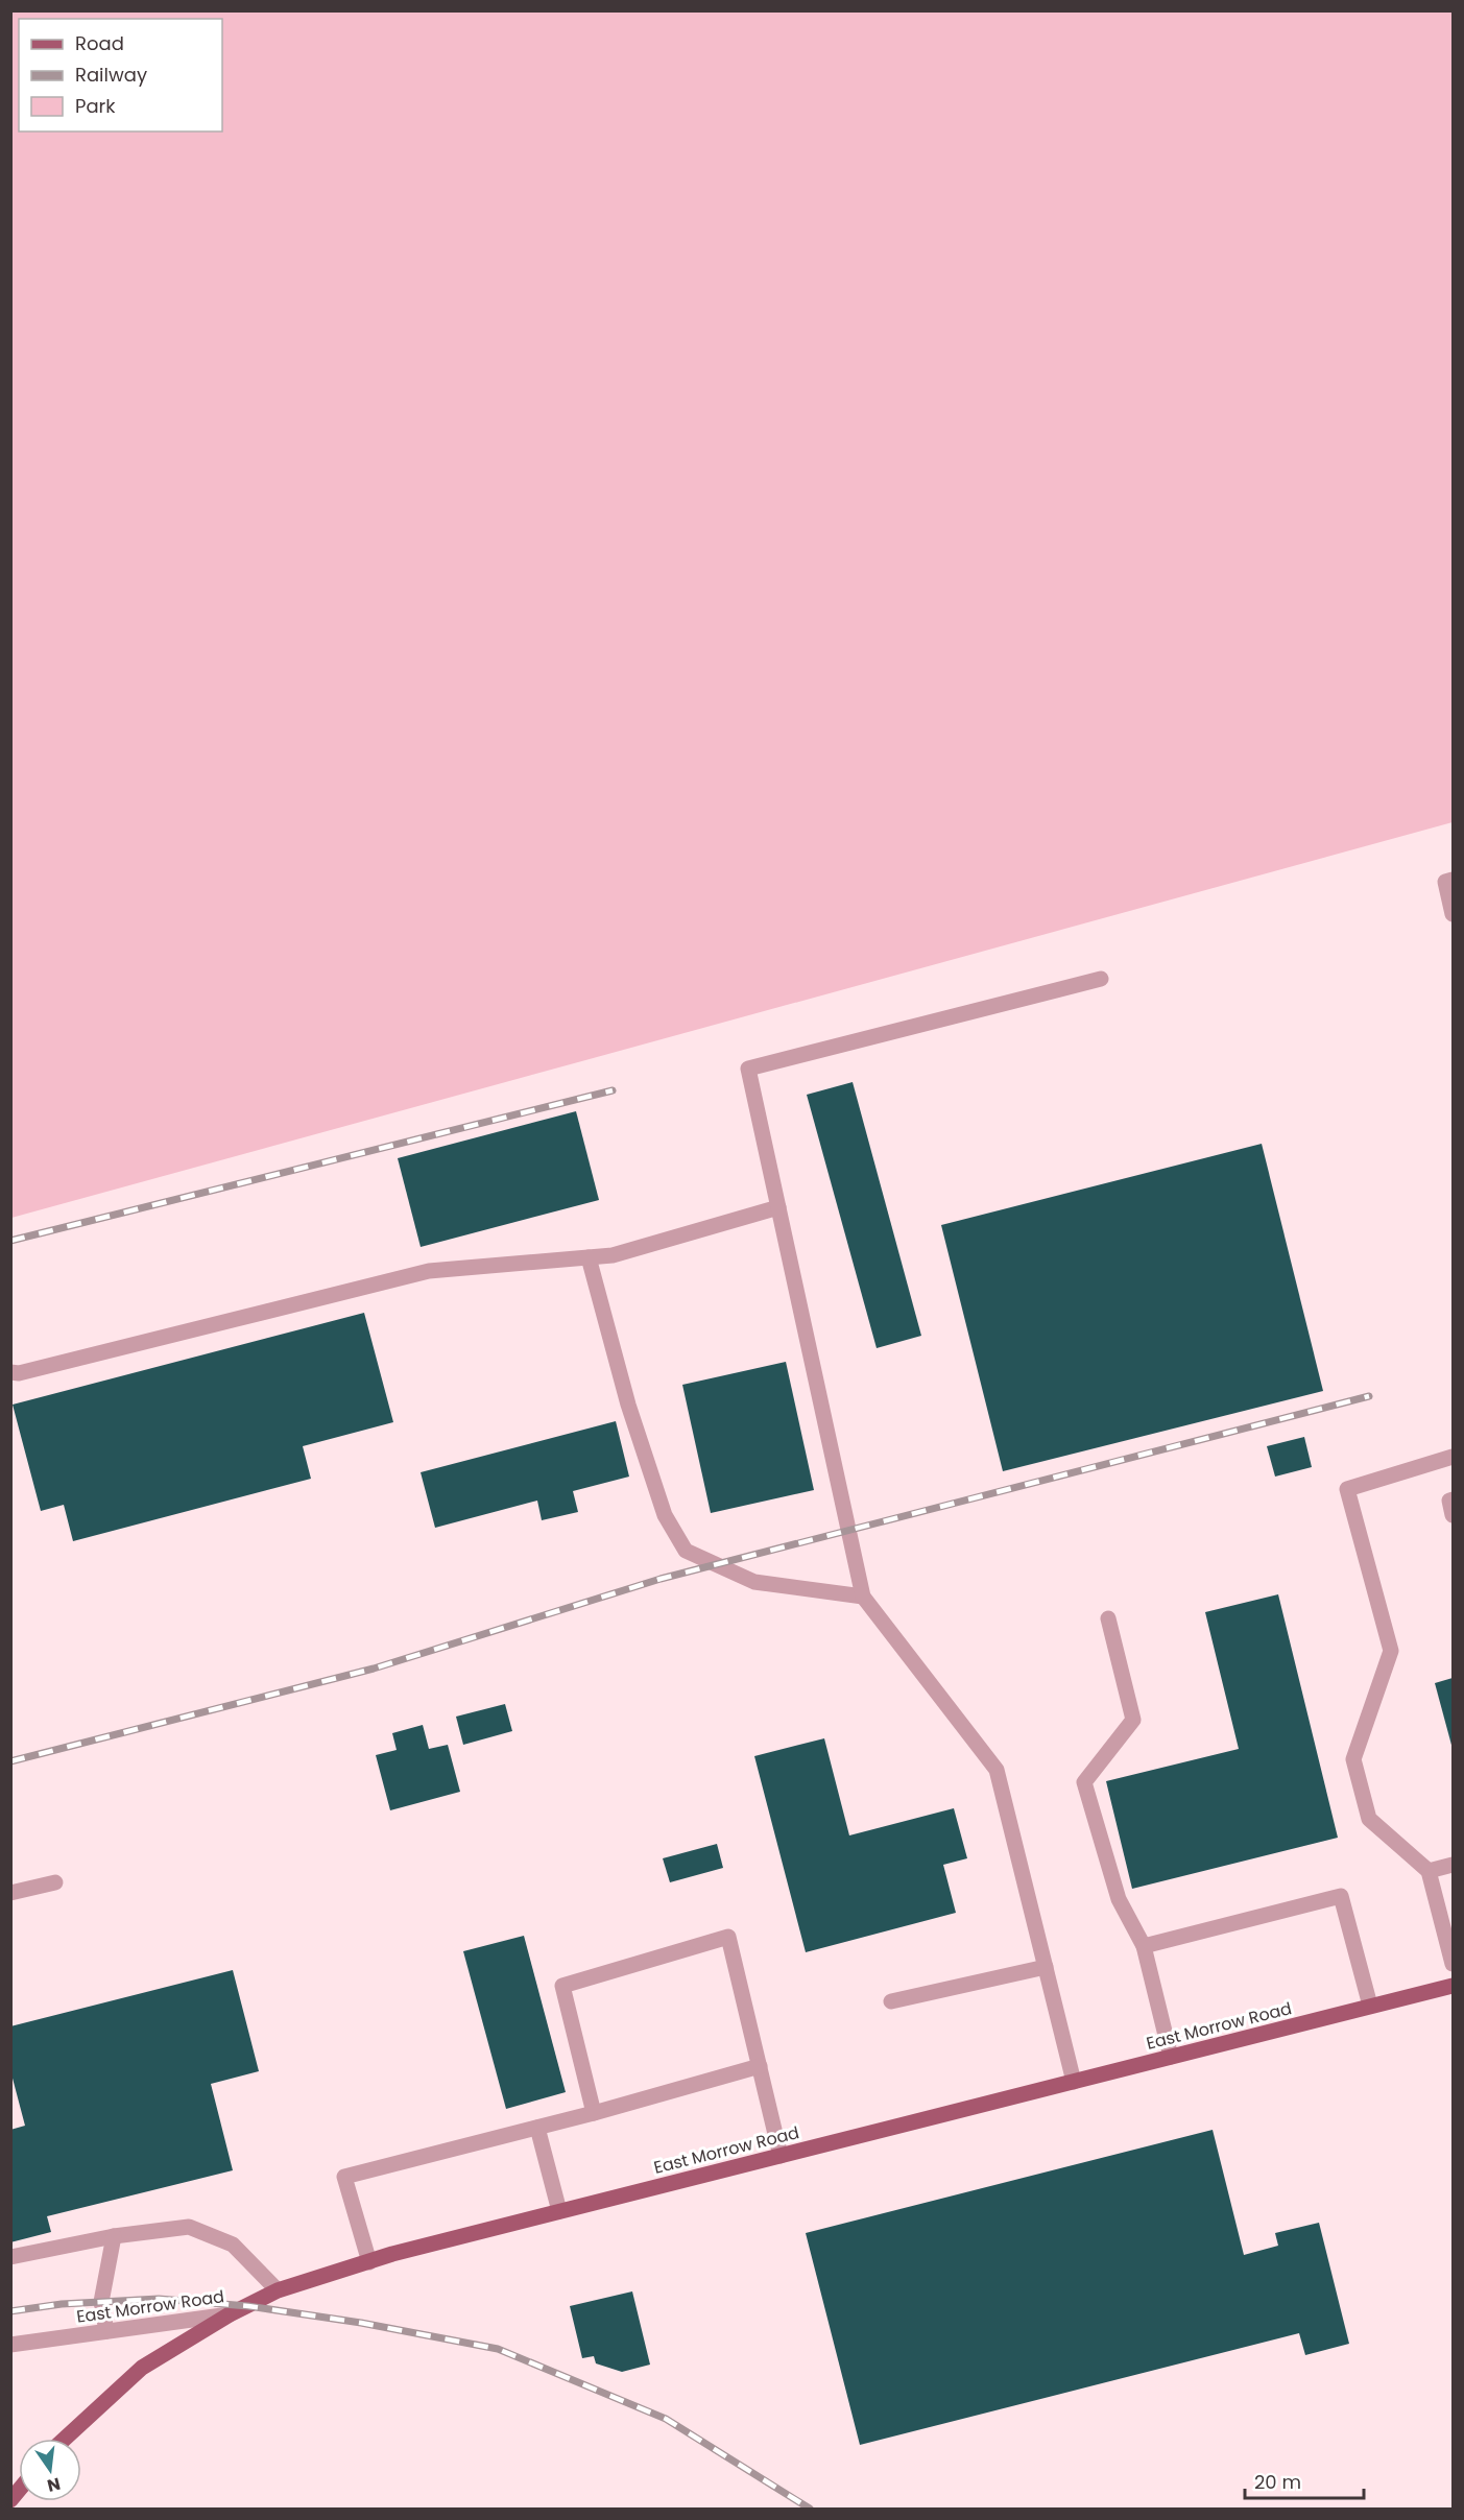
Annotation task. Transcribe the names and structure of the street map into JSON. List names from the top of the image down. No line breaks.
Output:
{"streets":{"main road":["East Morrow Road"]},"legend":["Road","Railway","Park"],"scale_bar":"20 m","north":"bottom"}
